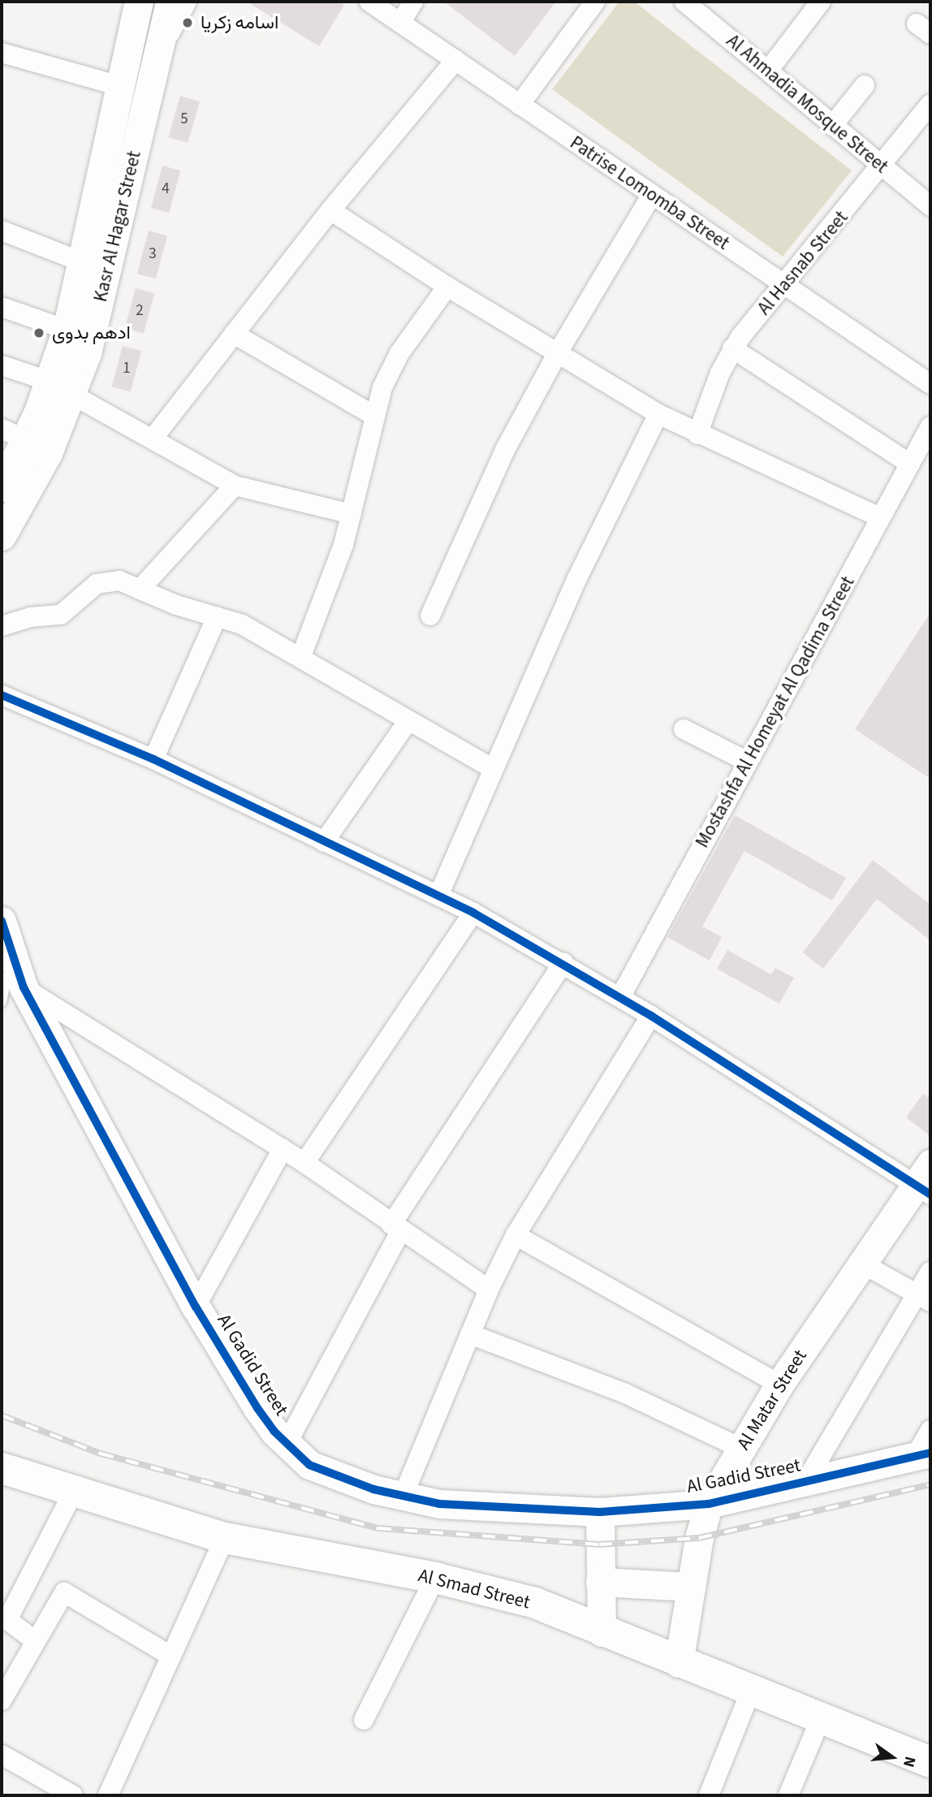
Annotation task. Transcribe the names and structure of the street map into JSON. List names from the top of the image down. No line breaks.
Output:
{"streets":{"highway":["Al Smad Street"],"street":["Al Ahmadia Mosque Street","Patrise Lomomba Street","Kasr Al Hagar Street","Al Hasnab Street","Mostashfa Al Homeyat Al Qadima Street","Al Gadid Street","Al Matar Street"]},"crossings":[["Al Ahmadia Mosque Street","Al Hasnab Street"],["Patrise Lomomba Street","Al Hasnab Street"],["Al Gadid Street","Al Matar Street"],["Al Matar Street","Al Smad Street"]],"places":["اسامه زكريا","ادهم بدوى"],"house_numbers":["5","4","3","2","1"],"north":"right"}
